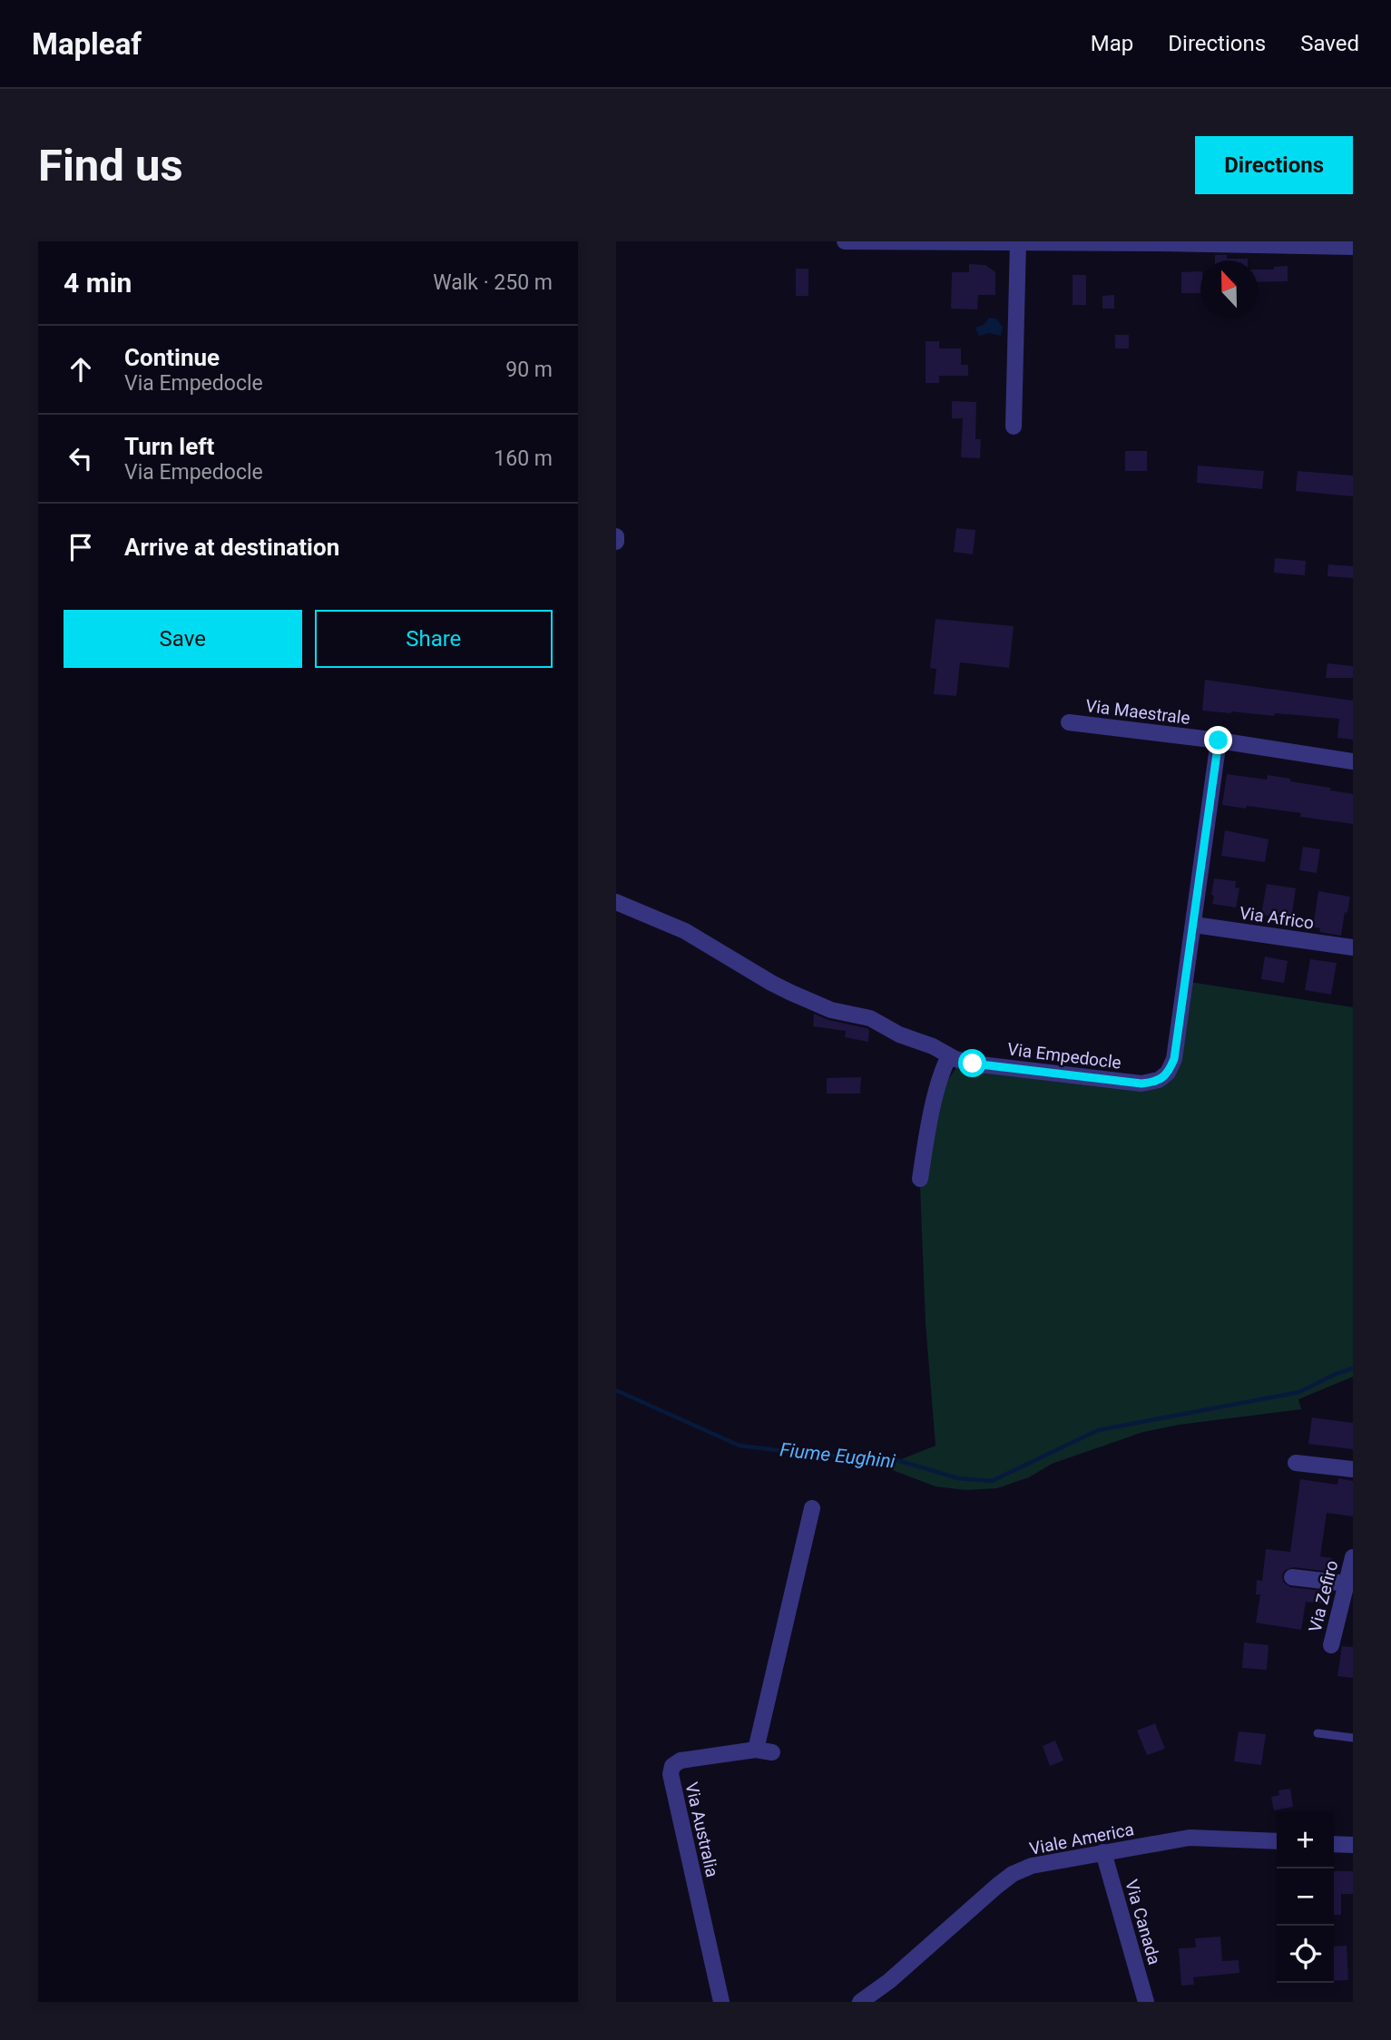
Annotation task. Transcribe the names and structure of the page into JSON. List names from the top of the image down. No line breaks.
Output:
{"streets":{"street":["Via Maestrale","Via Africo","Via Empedocle","Via Zefiro","Via Australia","Viale America","Via Canada"]},"crossings":[["Via Maestrale","Via Empedocle"],["Via Africo","Via Empedocle"],["Viale America","Via Canada"]],"water":["Fiume Eughini"],"north":"top","page":{"header":"Mapleaf","nav":["Map","Directions","Saved"],"buttons":["Directions",["Save","Share"]],"title":"Find us","heading":["4 min","Walk · 250 m"],"list":[["Continue","Via Empedocle","90 m"],["Turn left","Via Empedocle","160 m"],"Arrive at destination"],"map_buttons":["+","−"]}}
